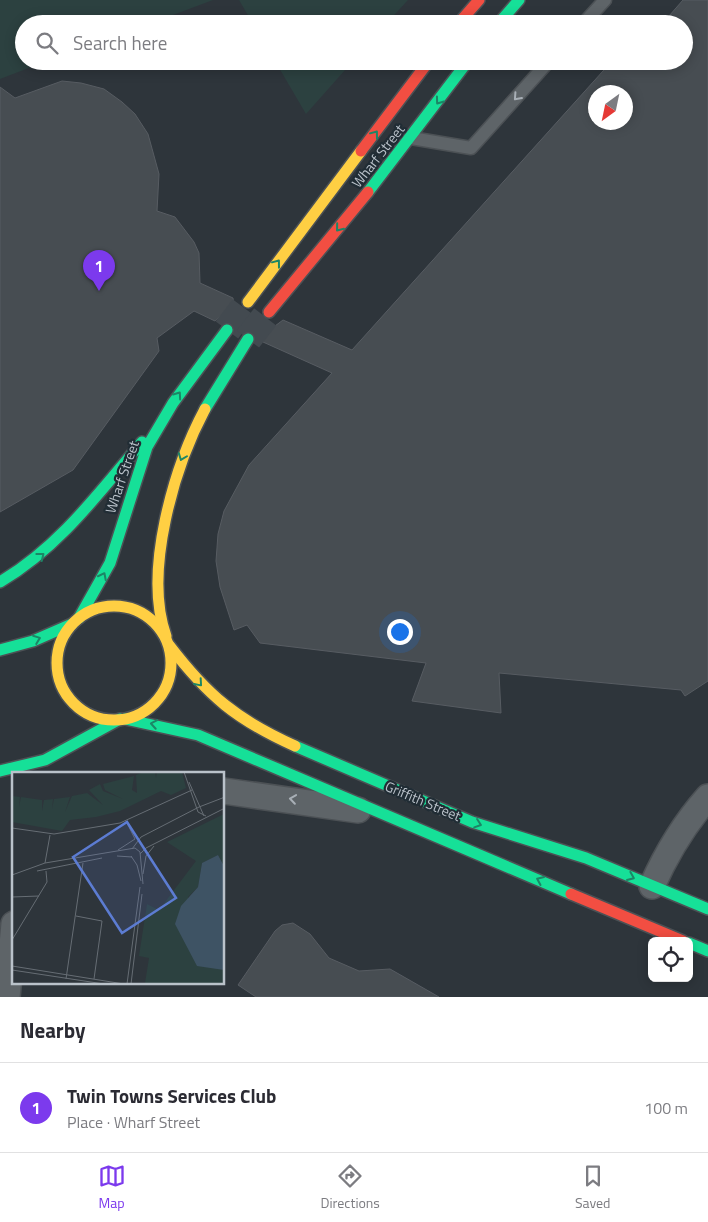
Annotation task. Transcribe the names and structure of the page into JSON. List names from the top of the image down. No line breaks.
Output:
{"streets":{"main road":["Wharf Street","Griffith Street"]},"crossings":[["Wharf Street","Griffith Street"]],"north":"bottom left","page":{"search":"Search here","pins":"1","heading":"Nearby","list":[{"mark":"1","name":"Twin Towns Services Club","note":"Place · Wharf Street","value":"100 m"}],"nav":["Map","Directions","Saved"]}}
